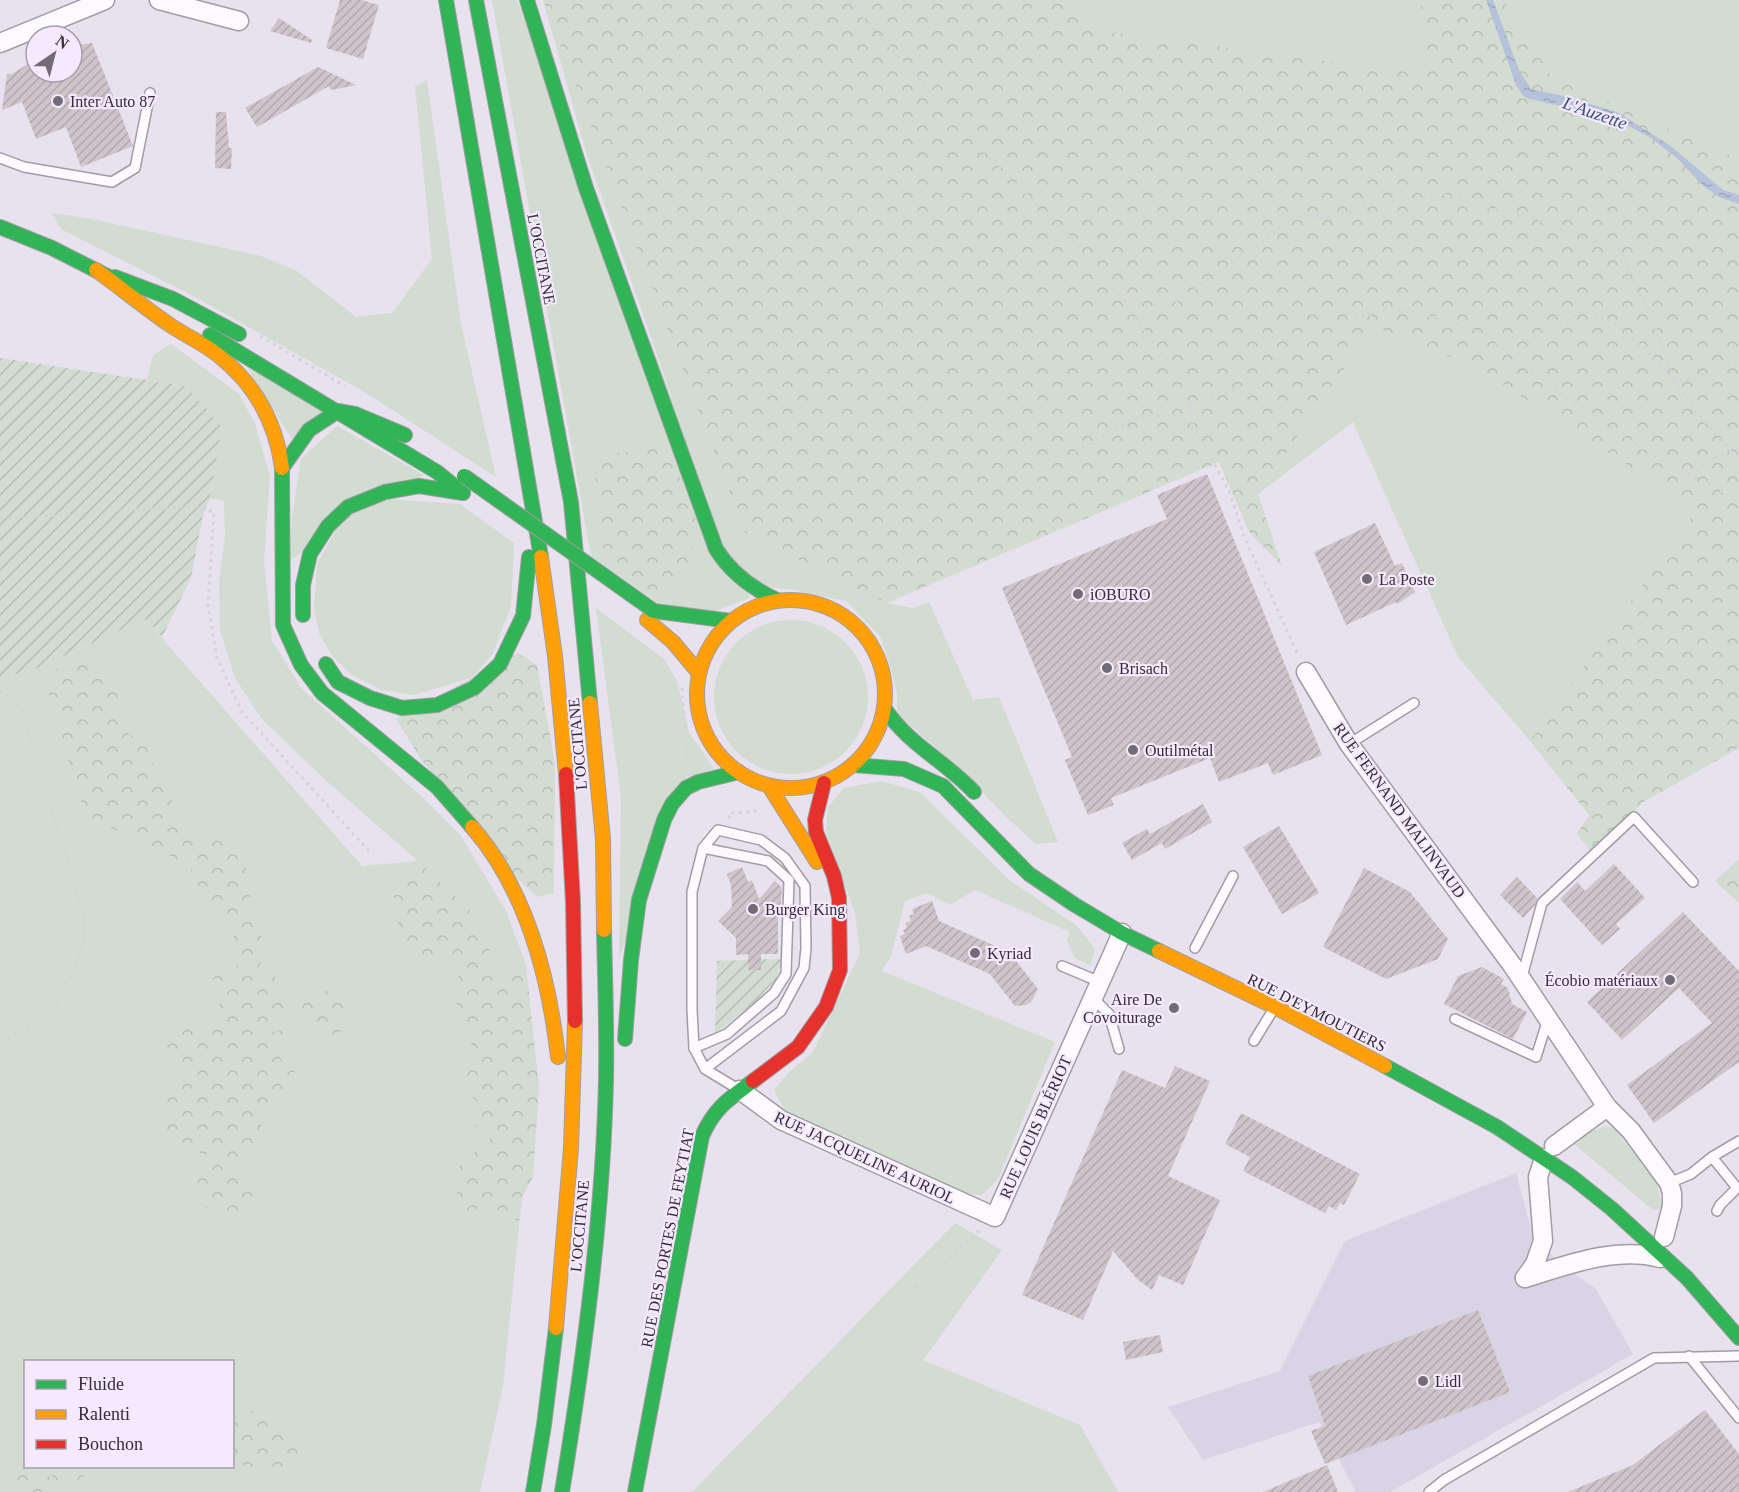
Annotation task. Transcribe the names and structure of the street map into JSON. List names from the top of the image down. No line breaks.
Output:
{"streets":{"main road":["L'OCCITANE","RUE D'EYMOUTIERS","RUE DES PORTES DE FEYTIAT"],"street":["RUE FERNAND MALINVAUD","RUE LOUIS BLÉRIOT","RUE JACQUELINE AURIOL"]},"crossings":[["RUE D'EYMOUTIERS","RUE LOUIS BLÉRIOT"],["RUE D'EYMOUTIERS","RUE DES PORTES DE FEYTIAT"],["RUE LOUIS BLÉRIOT","RUE JACQUELINE AURIOL"],["RUE JACQUELINE AURIOL","RUE DES PORTES DE FEYTIAT"]],"water":["L'Auzette"],"places":["Inter Auto 87","La Poste","iOBURO","Brisach","Outilmétal","Burger King","Kyriad","Écobio matériaux","Aire De Covoiturage","Lidl"],"legend":["Fluide","Ralenti","Bouchon"],"north":"top right"}
